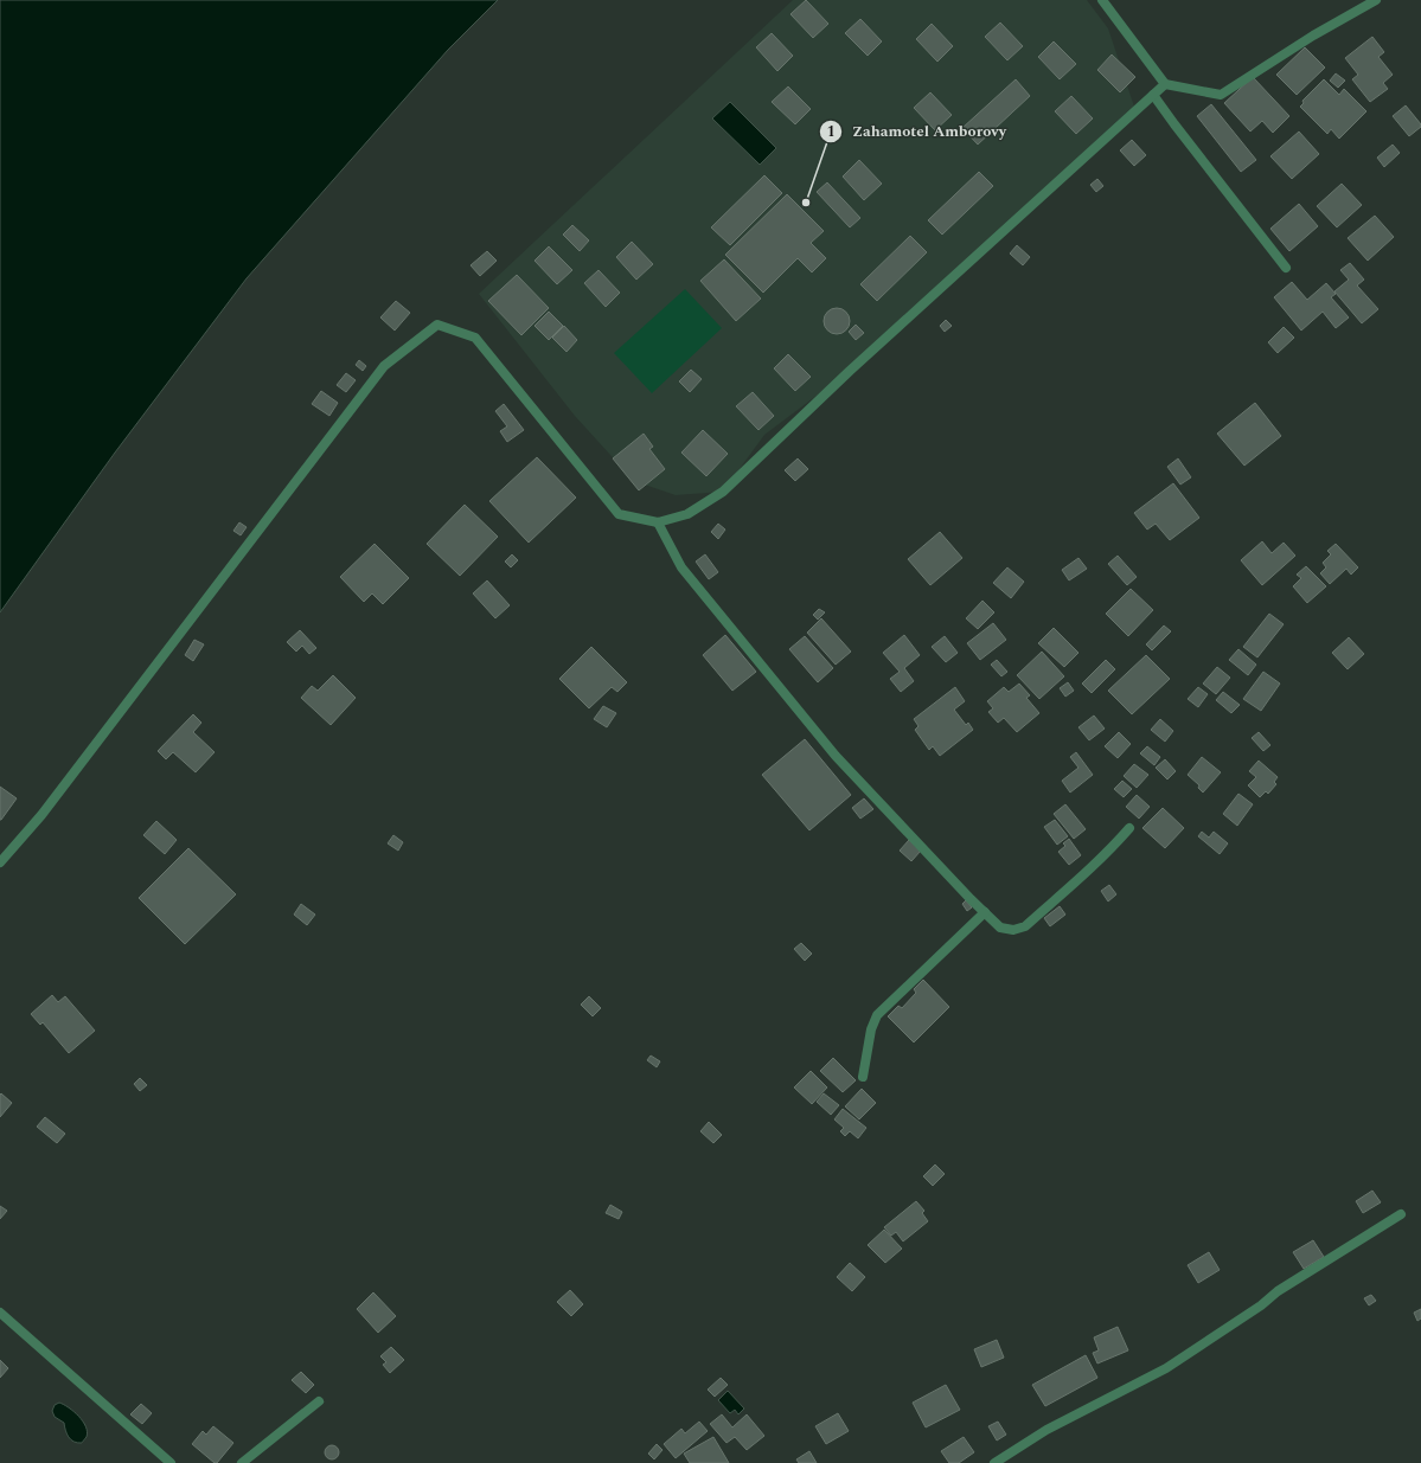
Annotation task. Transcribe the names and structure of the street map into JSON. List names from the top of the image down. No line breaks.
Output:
{"places":["Zahamotel Amborovy"]}
